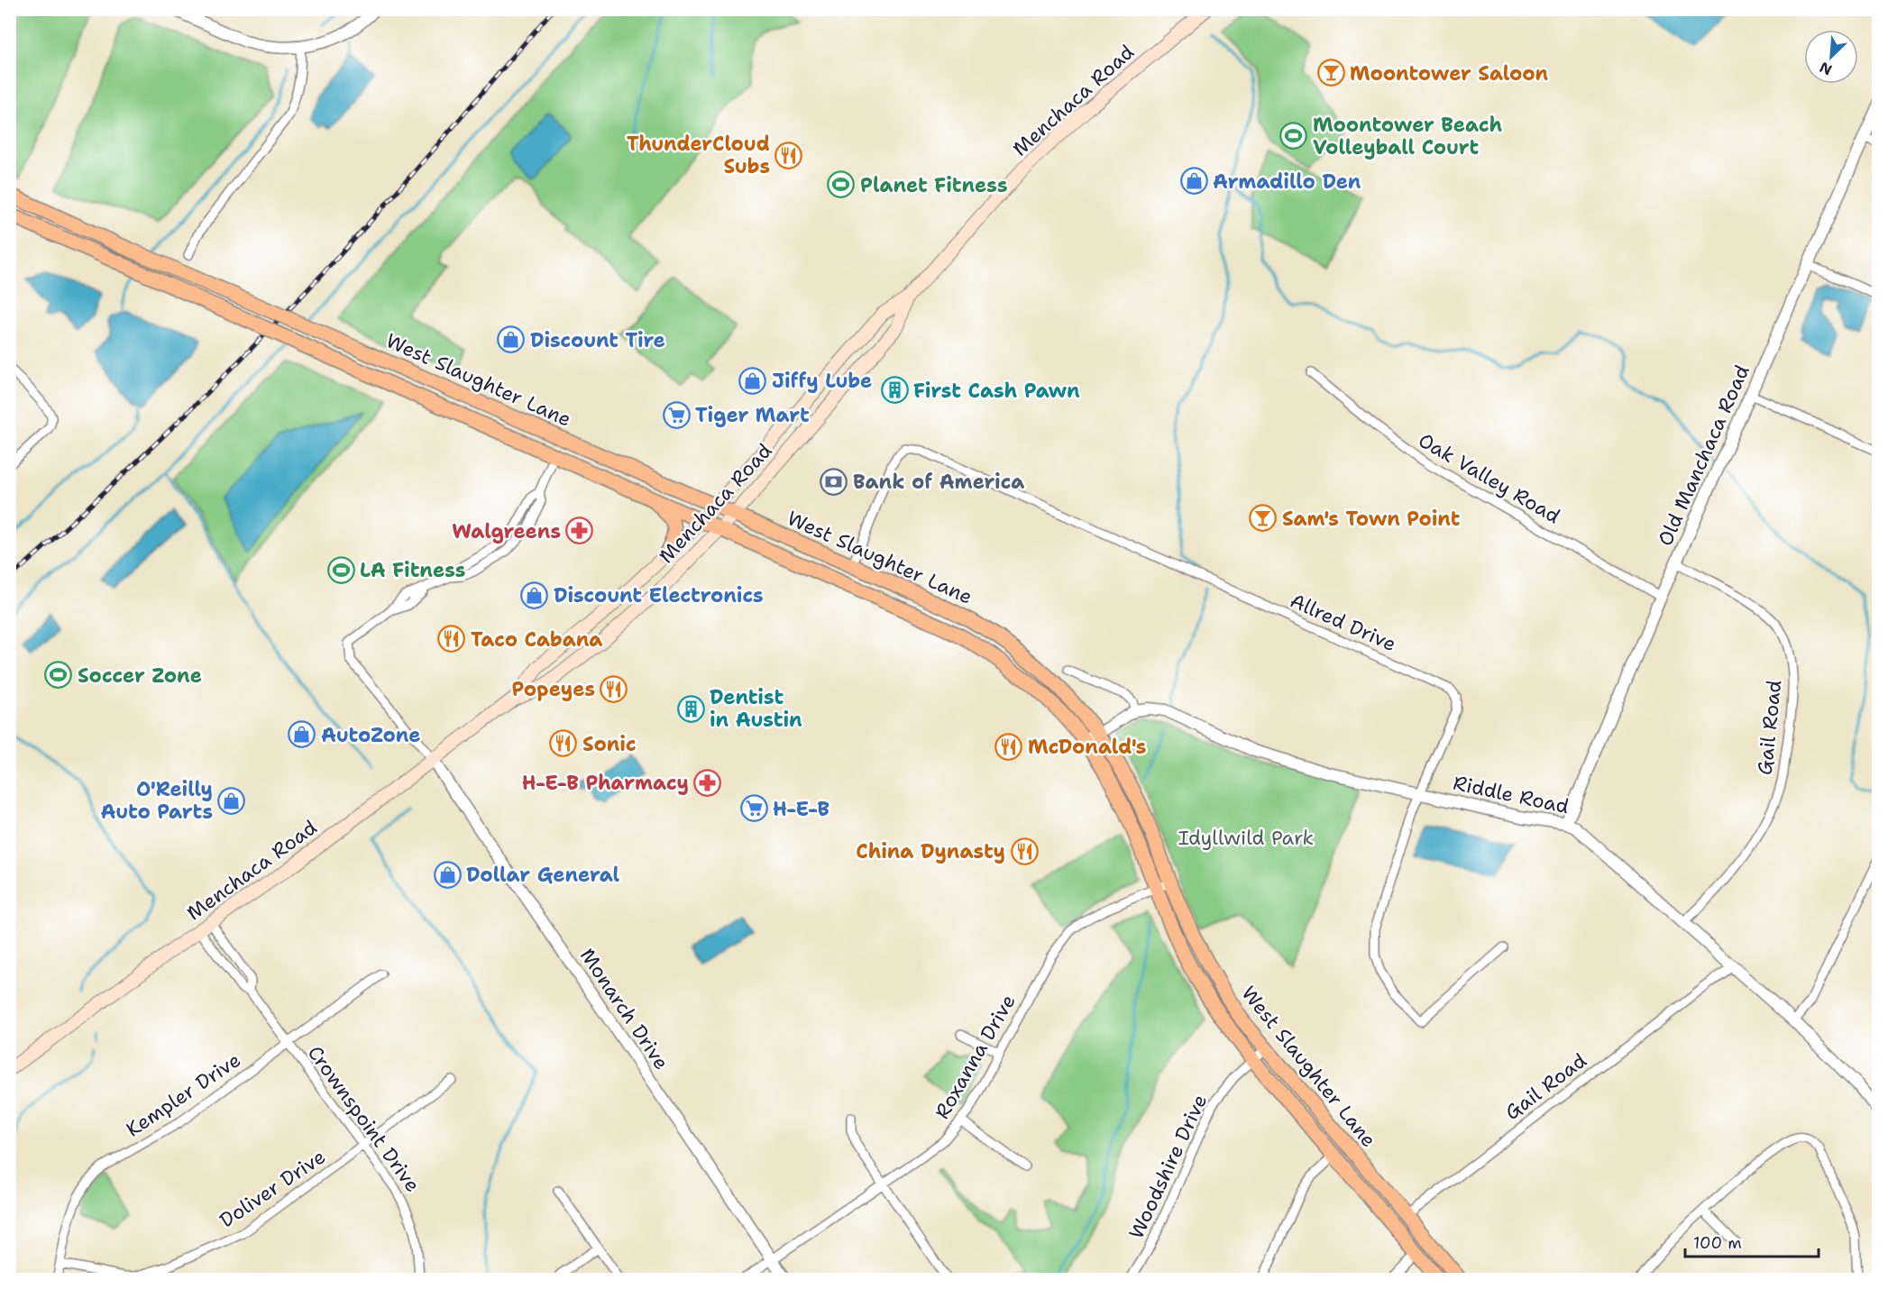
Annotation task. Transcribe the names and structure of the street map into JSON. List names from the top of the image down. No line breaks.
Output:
{"streets":{"main road":["Menchaca Road","West Slaughter Lane"],"street":["Old Manchaca Road","Oak Valley Road","Allred Drive","Gail Road","Riddle Road","Monarch Drive","Roxanna Drive","Kempler Drive","Crownspoint Drive","Woodshire Drive","Doliver Drive"]},"crossings":[["Menchaca Road","West Slaughter Lane"],["Menchaca Road","Monarch Drive"],["Menchaca Road","Crownspoint Drive"],["West Slaughter Lane","Allred Drive"],["West Slaughter Lane","Gail Road"],["West Slaughter Lane","Roxanna Drive"],["West Slaughter Lane","Woodshire Drive"],["Old Manchaca Road","Oak Valley Road"],["Old Manchaca Road","Gail Road"],["Old Manchaca Road","Riddle Road"],["Allred Drive","Riddle Road"],["Gail Road","Riddle Road"],["Monarch Drive","Roxanna Drive"],["Kempler Drive","Crownspoint Drive"],["Kempler Drive","Doliver Drive"],["Crownspoint Drive","Doliver Drive"]],"parks":["Idyllwild Park"],"places":{"bar":["Moontower Saloon","Sam's Town Point"],"sports":["Moontower Beach Volleyball Court","Planet Fitness","LA Fitness","Soccer Zone"],"restaurant":["ThunderCloud Subs","Taco Cabana","Popeyes","Sonic","McDonald's","China Dynasty"],"shop":["Armadillo Den","Discount Tire","Jiffy Lube","Discount Electronics","AutoZone","O'Reilly Auto Parts","Dollar General"],"building":["First Cash Pawn","Dentist in Austin"],"supermarket":["Tiger Mart","H-E-B"],"bank":["Bank of America"],"pharmacy":["Walgreens","H-E-B Pharmacy"]},"scale_bar":"100 m","north":"bottom left"}
